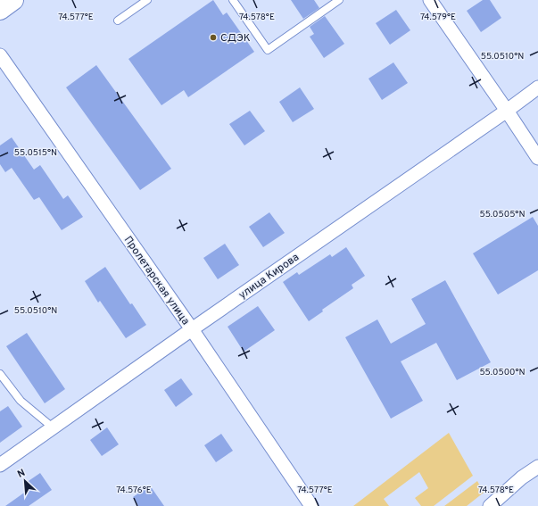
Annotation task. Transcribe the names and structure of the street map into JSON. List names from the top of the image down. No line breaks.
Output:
{"streets":{"street":["улица Кирова","Пролетарская улица"]},"crossings":[["улица Кирова","Пролетарская улица"]],"places":["СДЭК"],"north":"top left","coordinates":["74.577°E","74.578°E","74.579°E","55.0510°N","55.0515°N","55.0505°N","55.0500°N","74.576°E"]}
